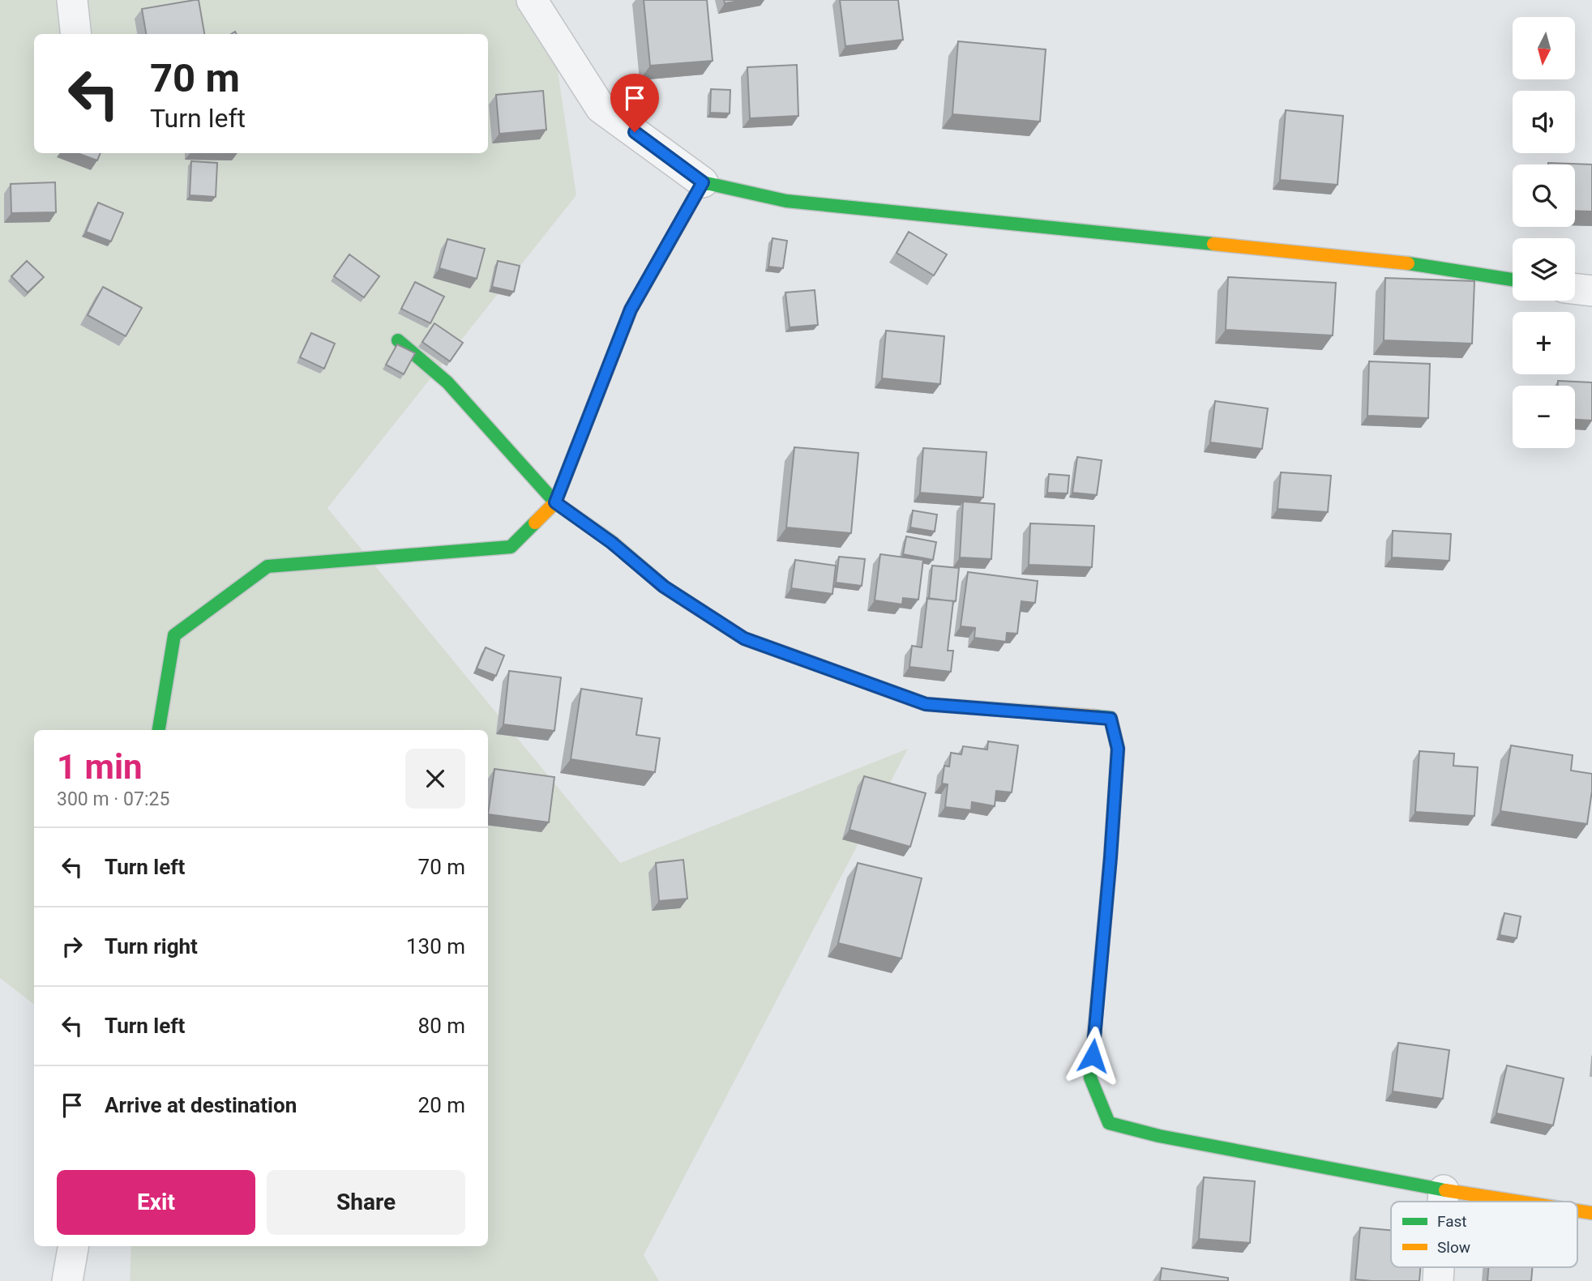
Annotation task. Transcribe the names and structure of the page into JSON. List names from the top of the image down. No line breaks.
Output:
{"legend":["Fast","Slow"],"north":"bottom","page":{"map_buttons":["+","−"],"turn":["70 m","Turn left"],"heading":["1 min","300 m · 07:25"],"list":[{"name":"Turn left","value":"70 m"},{"name":"Turn right","value":"130 m"},{"name":"Turn left","value":"80 m"},{"name":"Arrive at destination","value":"20 m"}],"buttons":["Exit","Share"]}}
